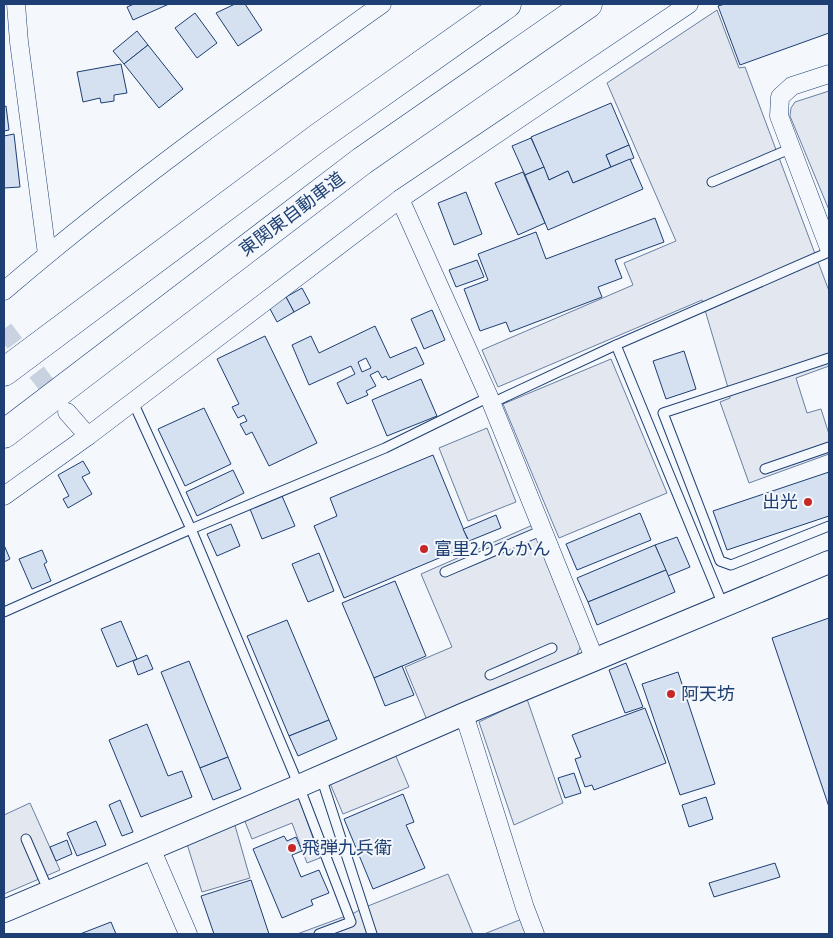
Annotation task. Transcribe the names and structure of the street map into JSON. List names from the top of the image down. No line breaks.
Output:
{"streets":{"highway":["東関東自動車道"]},"places":["出光","富里2りんかん","阿天坊","飛弾九兵衛"]}
